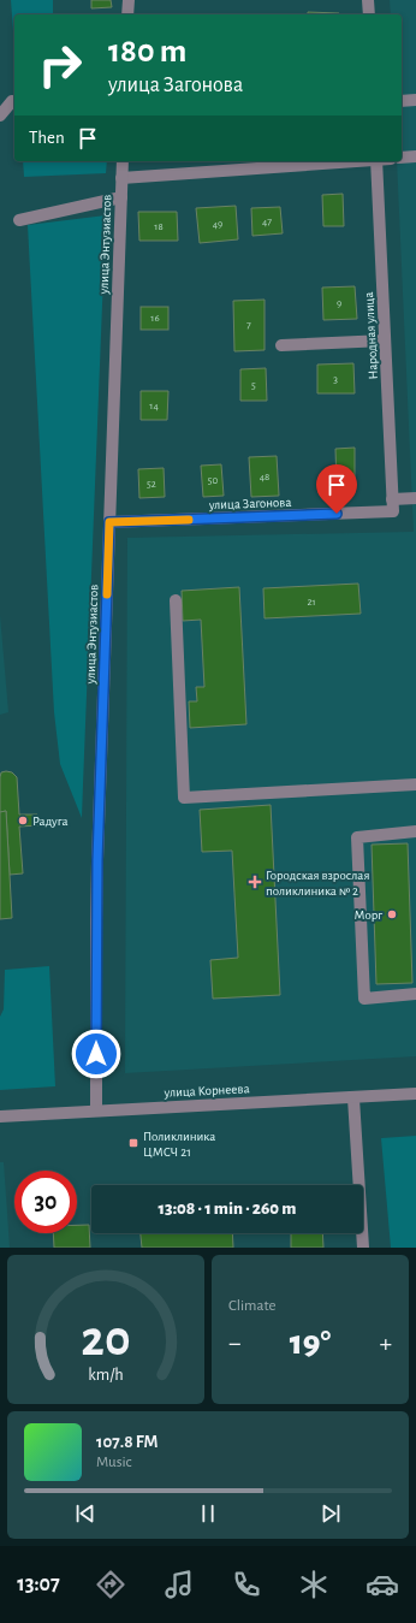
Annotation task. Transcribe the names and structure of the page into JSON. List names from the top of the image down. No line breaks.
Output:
{"streets":{"street":["улица Энтузиастов","Народная улица","улица Загонова","улица Корнеева"]},"crossings":[["улица Энтузиастов","улица Загонова"],["улица Энтузиастов","улица Корнеева"],["Народная улица","улица Загонова"]],"places":{"other":["Радуга","Морг"],"health":["Городская взрослая поликлиника № 2"],"transit":["Поликлиника ЦМСЧ 21"]},"house_numbers":["47","49","18","9","16","7","3","5","14","48","50","52","21"],"page":{"turn":["180 m","улица Загонова"],"then":"Then","limit":"30","trip":"13:08 · 1 min · 260 m","tile":"Climate","heat":["−","19°","+"],"song":["107.8 FM","Music"],"tabs":"13:07","gauge":["20","km/h"]}}
